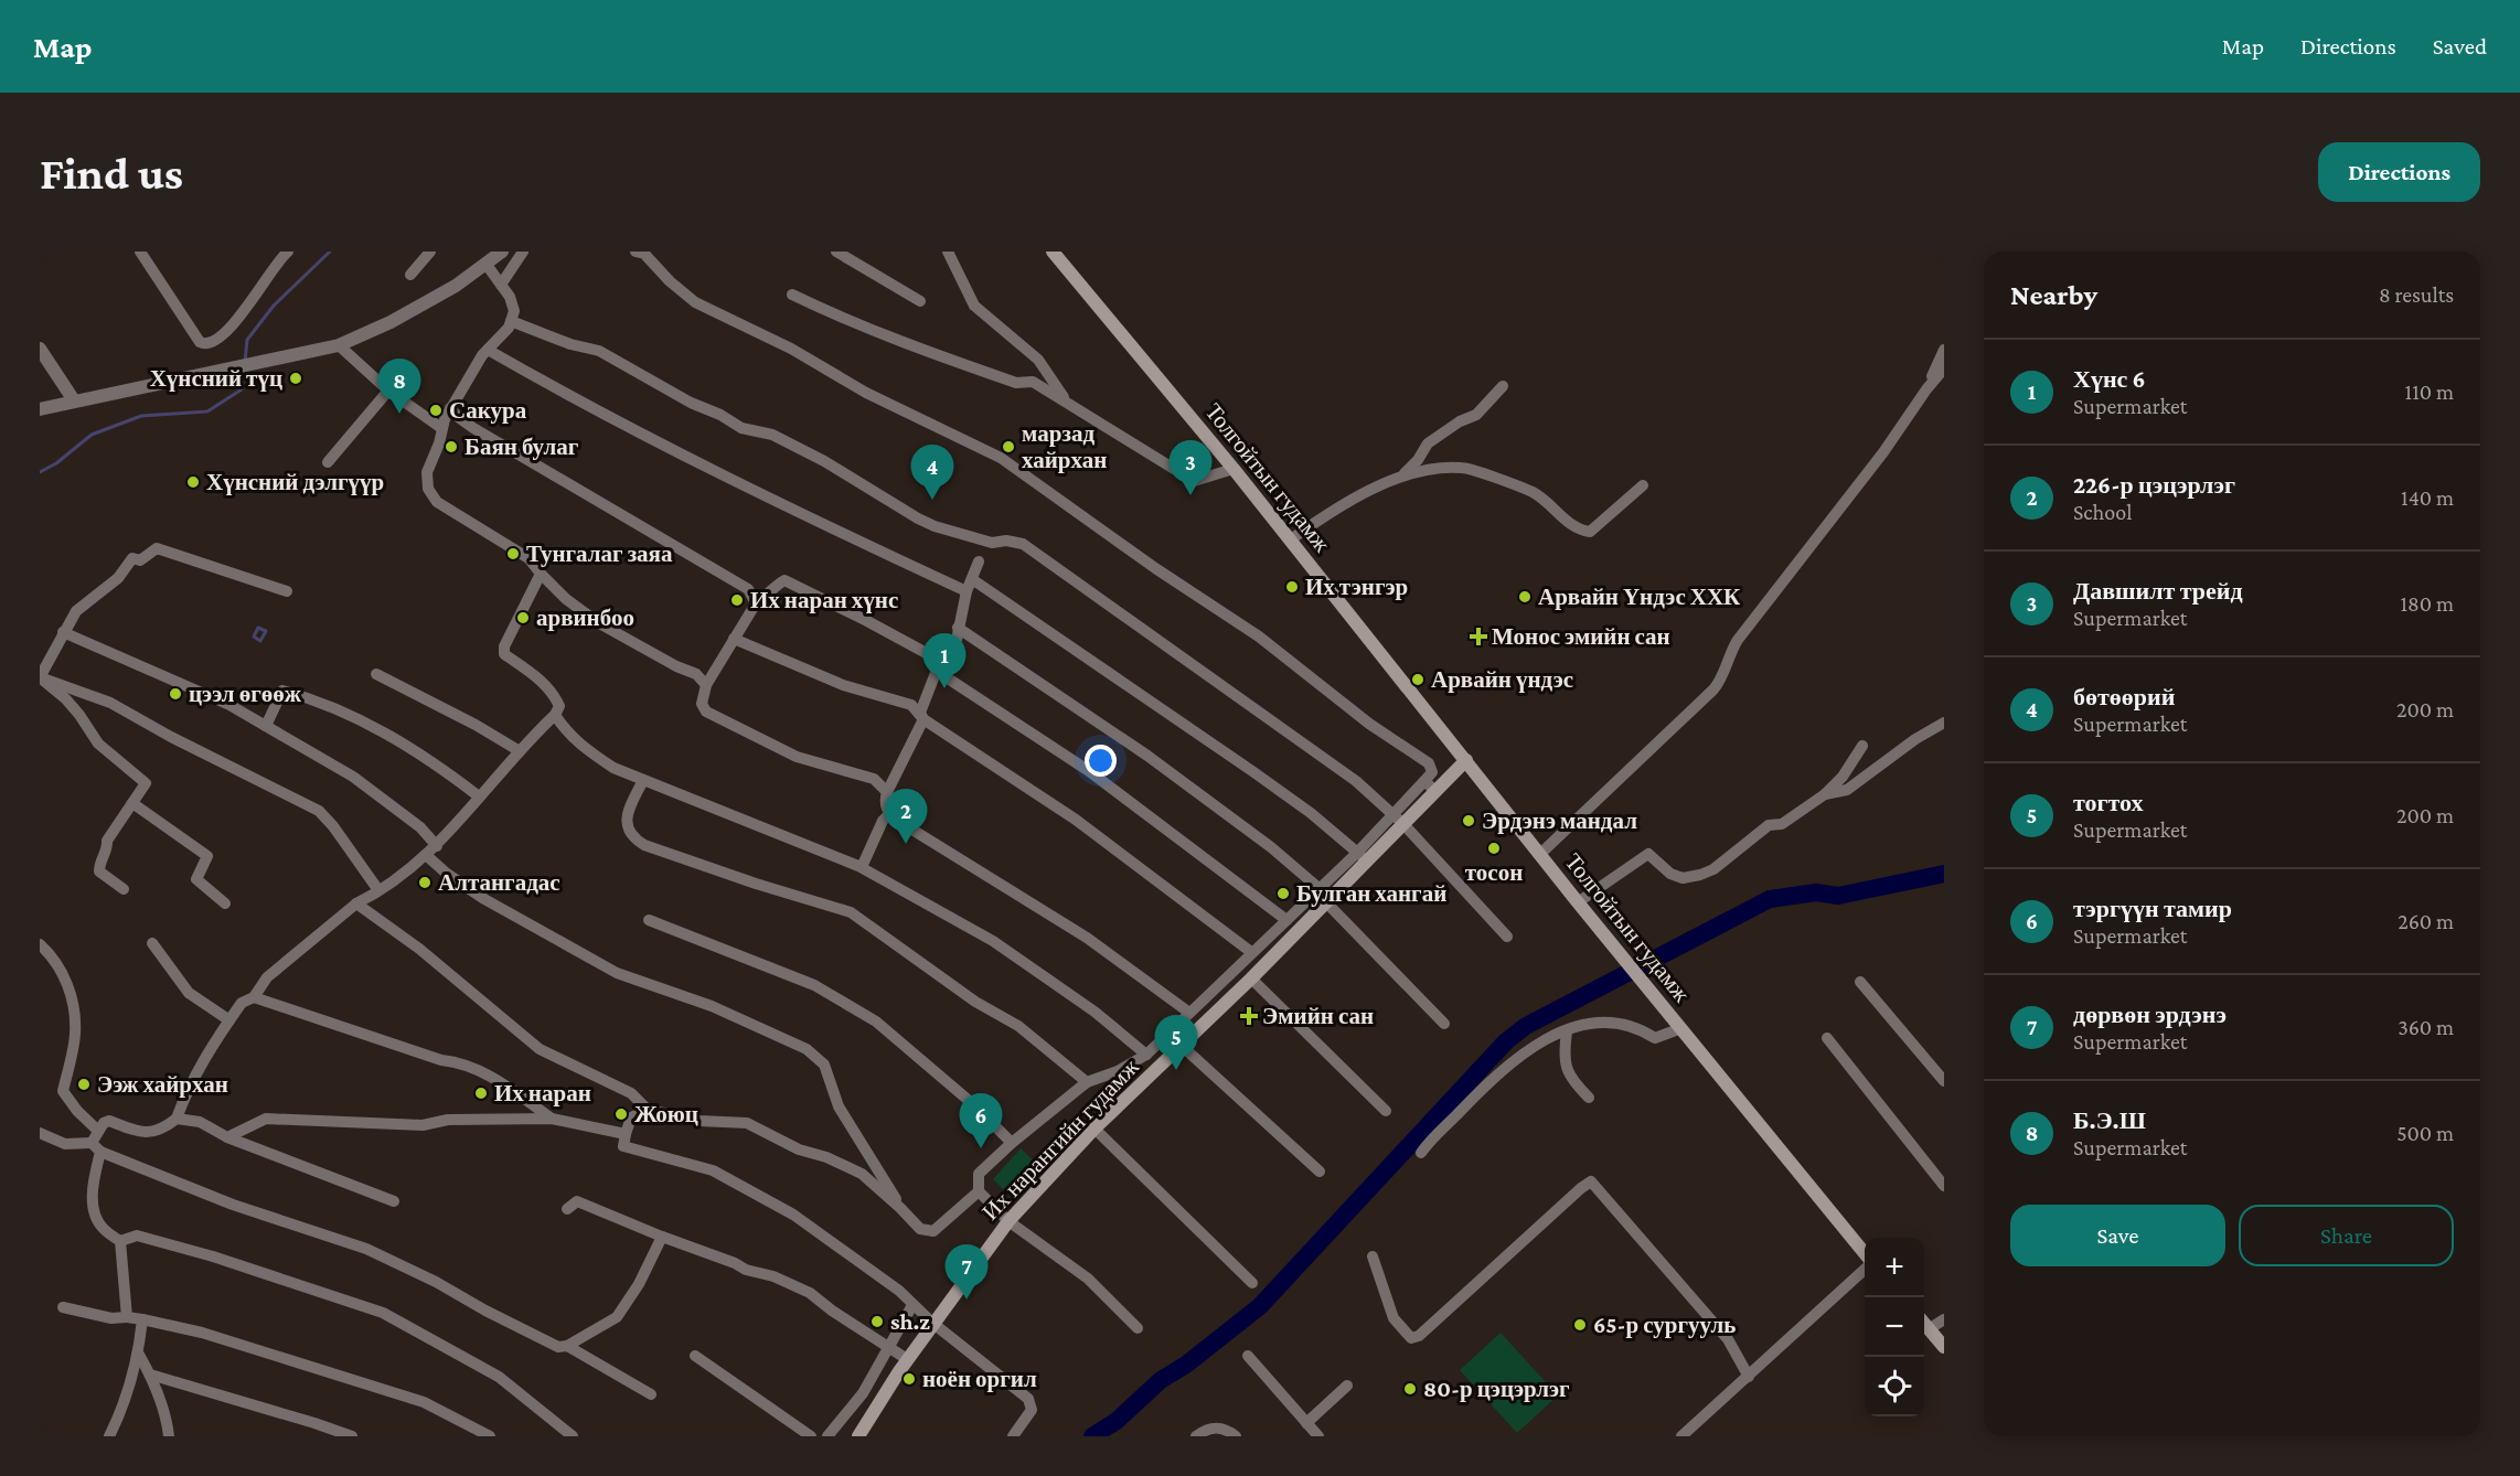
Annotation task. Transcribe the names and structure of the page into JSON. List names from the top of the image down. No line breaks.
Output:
{"streets":{"main road":["Толгойтын гудамж","Их нарангийн гудамж"]},"crossings":[["Толгойтын гудамж","Их нарангийн гудамж"]],"places":{"other":["Хүнсний түц","Сакура","Баян булаг","марзад хайрхан","Хүнсний дэлгүүр","Тунгалаг заяа","Их тэнгэр","Арвайн Үндэс ХХК","Их наран хүнс","арвинбоо","Арвайн үндэс","цээл өгөөж","Эрдэнэ мандал","тосон","Алтангадас","Булган хангай","Ээж хайрхан","Их наран","Жоюц","sh.z","65-р сургууль","ноён оргил","80-р цэцэрлэг"],"health":["Монос эмийн сан","Эмийн сан"]},"page":{"header":"Map","nav":["Map","Directions","Saved"],"buttons":["Directions",["Save","Share"]],"title":"Find us","heading":["Nearby","8 results"],"list":[{"mark":"1","name":"Хүнс 6","note":"Supermarket","value":"110 m"},{"mark":"2","name":"226-р цэцэрлэг","note":"School","value":"140 m"},{"mark":"3","name":"Давшилт трейд","note":"Supermarket","value":"180 m"},{"mark":"4","name":"бөтөөрий","note":"Supermarket","value":"200 m"},{"mark":"5","name":"тогтох","note":"Supermarket","value":"200 m"},{"mark":"6","name":"тэргүүн тамир","note":"Supermarket","value":"260 m"},{"mark":"7","name":"дөрвөн эрдэнэ","note":"Supermarket","value":"360 m"},{"mark":"8","name":"Б.Э.Ш","note":"Supermarket","value":"500 m"}],"pins":["8","3","4","1","2","5","6","7"],"map_buttons":["+","−"]}}
